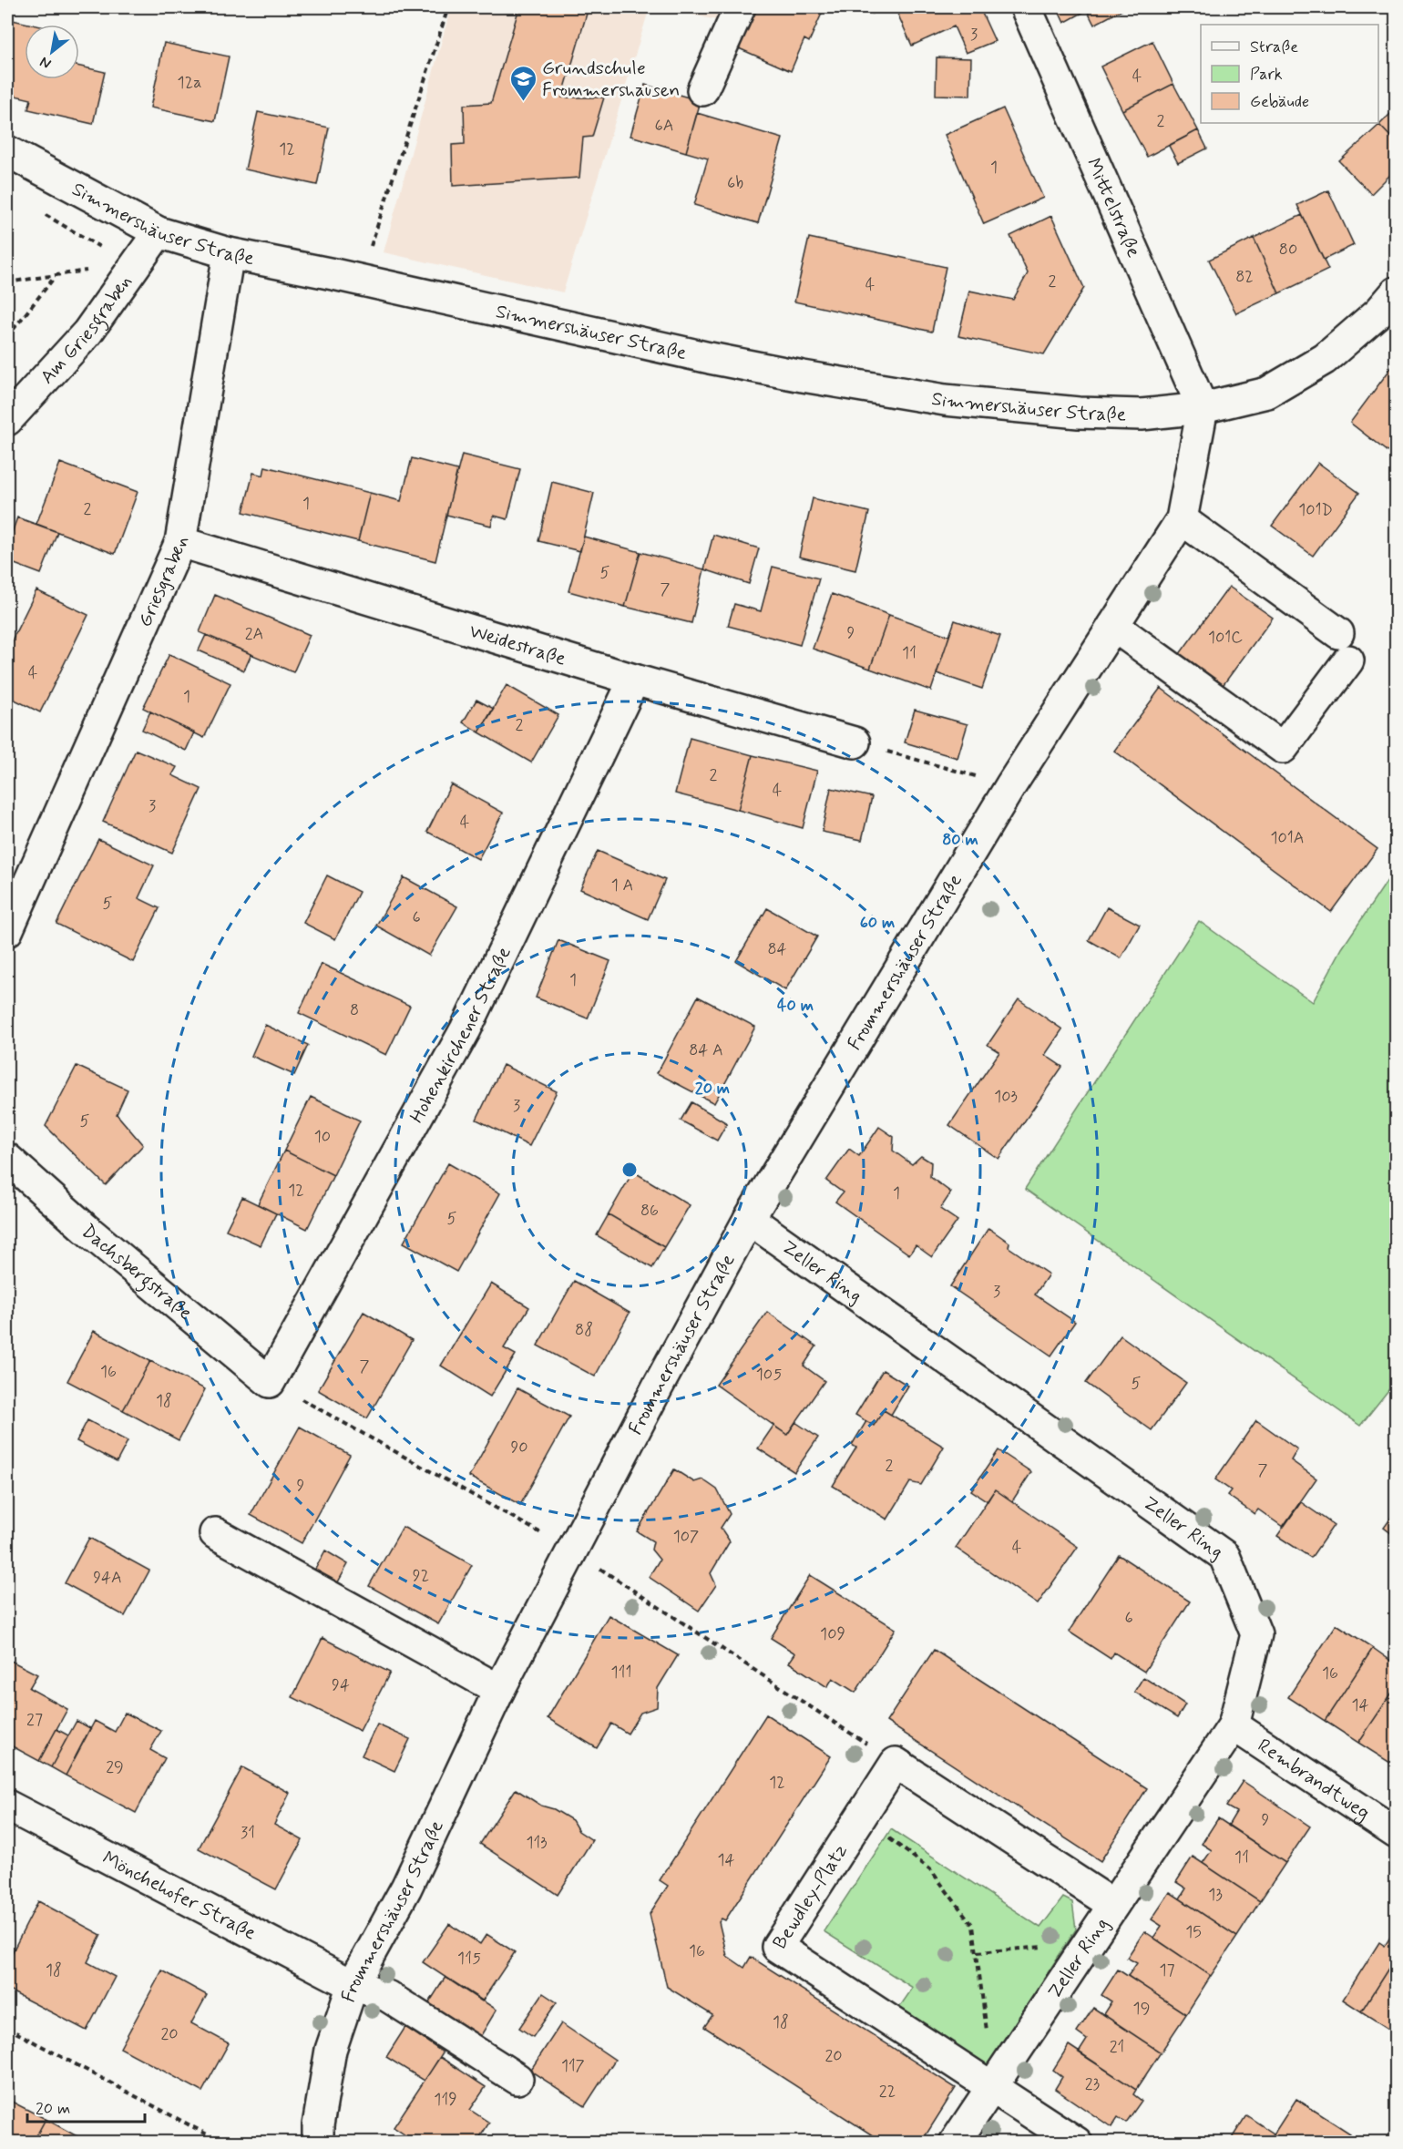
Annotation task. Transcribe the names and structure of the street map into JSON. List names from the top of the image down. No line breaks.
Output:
{"streets":{"street":["Mittelstraße","Simmershäuser Straße","Am Griesgraben","Griesgraben","Weidestraße","Frommershäuser Straße","Hohenkirchener Straße","Dachsbergstraße","Zeller Ring","Rembrandtweg","Bewdley-Platz","Mönchehofer Straße"]},"crossings":[["Mittelstraße","Simmershäuser Straße"],["Mittelstraße","Frommershäuser Straße"],["Simmershäuser Straße","Am Griesgraben"],["Simmershäuser Straße","Griesgraben"],["Simmershäuser Straße","Frommershäuser Straße"],["Griesgraben","Weidestraße"],["Weidestraße","Hohenkirchener Straße"],["Frommershäuser Straße","Zeller Ring"],["Frommershäuser Straße","Mönchehofer Straße"],["Hohenkirchener Straße","Dachsbergstraße"],["Zeller Ring","Rembrandtweg"],["Zeller Ring","Bewdley-Platz"]],"places":{"school or university":["Grundschule Frommershausen"]},"house_numbers":["3","4","12a","2","6A","12","1","6b","80","82","2","4","1","2","101D","5","7","9","2A","101C","11","4","1","2","2","4","3","4","101A","1 A","5","6","84","1","8","84 A","103","3","5","10","12","1","86","5","3","88","7","16","105","5","18","90","2","7","9","107","4","92","94A","6","109","111","16","94","14","27","29","12","9","31","113","11","14","13","15","16","115","18","17","19","18","20","21","20","117","23","22","119"],"legend":["Straße","Park","Gebäude"],"scale_bar":"20 m","north":"bottom left","rings":["80 m","60 m","40 m","20 m"]}
